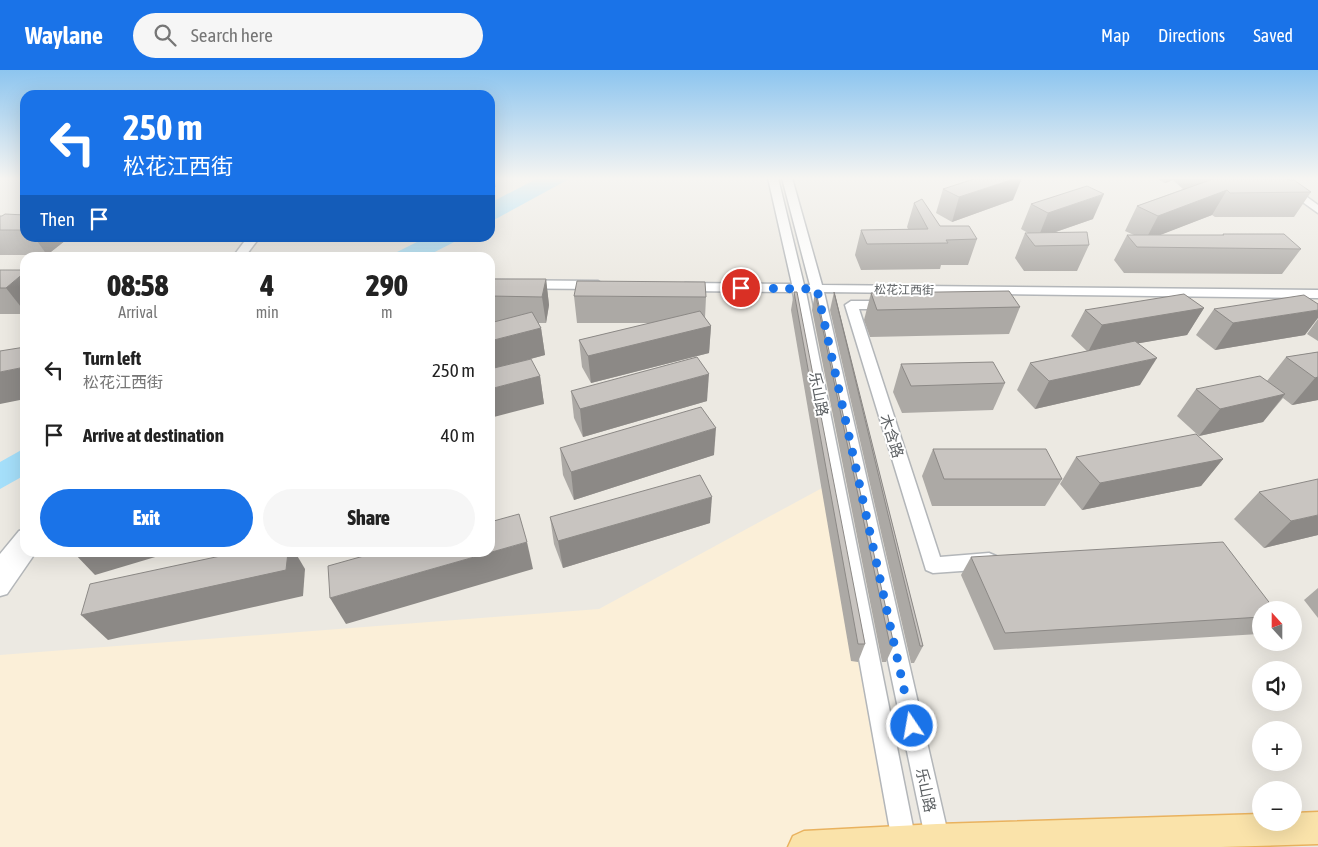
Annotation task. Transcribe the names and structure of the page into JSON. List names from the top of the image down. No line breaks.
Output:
{"streets":{"street":["松花江西街","乐山路","木含路"]},"crossings":[["松花江西街","乐山路"]],"north":"top","page":{"header":"Waylane","search":"Search here","nav":["Map","Directions","Saved"],"turn":["250 m","松花江西街"],"then":"Then","eta":["08:58","Arrival","4","min","290","m"],"list":[{"name":"Turn left","note":"松花江西街","value":"250 m"},{"name":"Arrive at destination","value":"40 m"}],"buttons":["Exit","Share"],"map_buttons":["+","−"]}}
